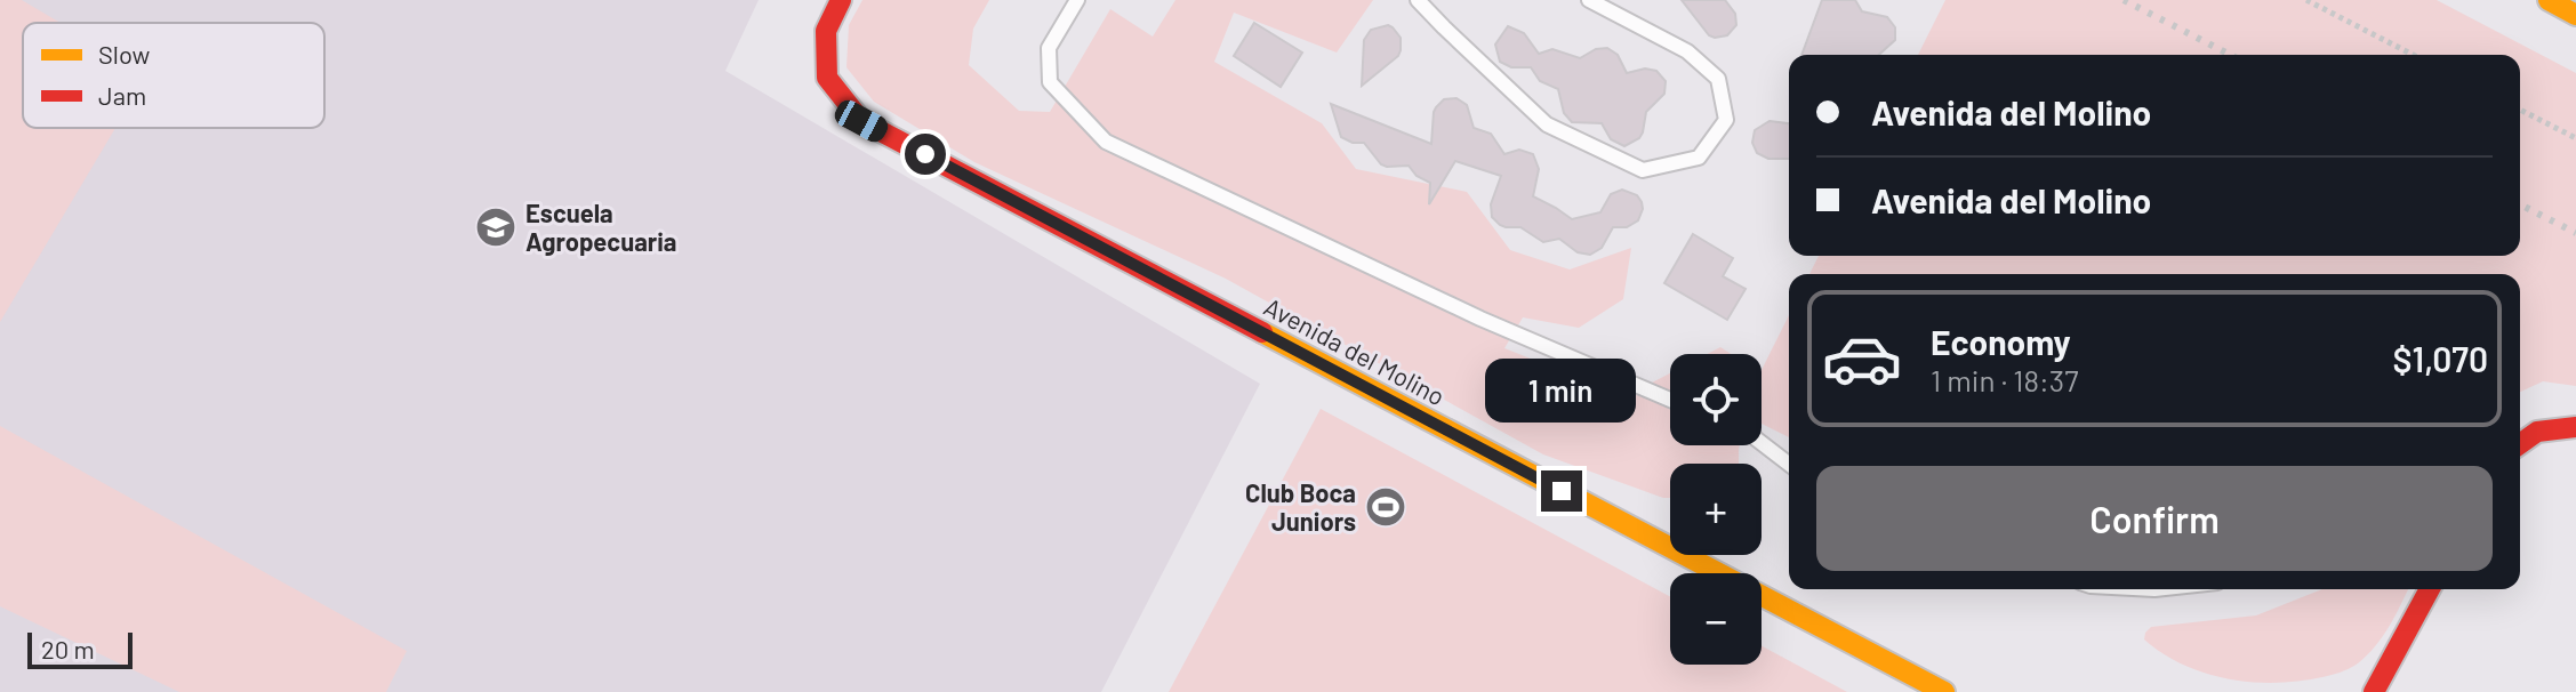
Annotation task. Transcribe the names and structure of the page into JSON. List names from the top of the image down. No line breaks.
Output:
{"streets":{"street":["Avenida del Molino"]},"places":{"school or university":["Escuela Agropecuaria"],"sports":["Club Boca Juniors"]},"legend":["Slow","Jam"],"scale_bar":"20 m","page":{"banner":["Avenida del Molino","Avenida del Molino"],"list":[{"name":"Economy","note":"1 min · 18:37","value":"$1,070"}],"map_buttons":["+","−"],"bubble":"1 min","buttons":"Confirm","scale":"20 m"}}
